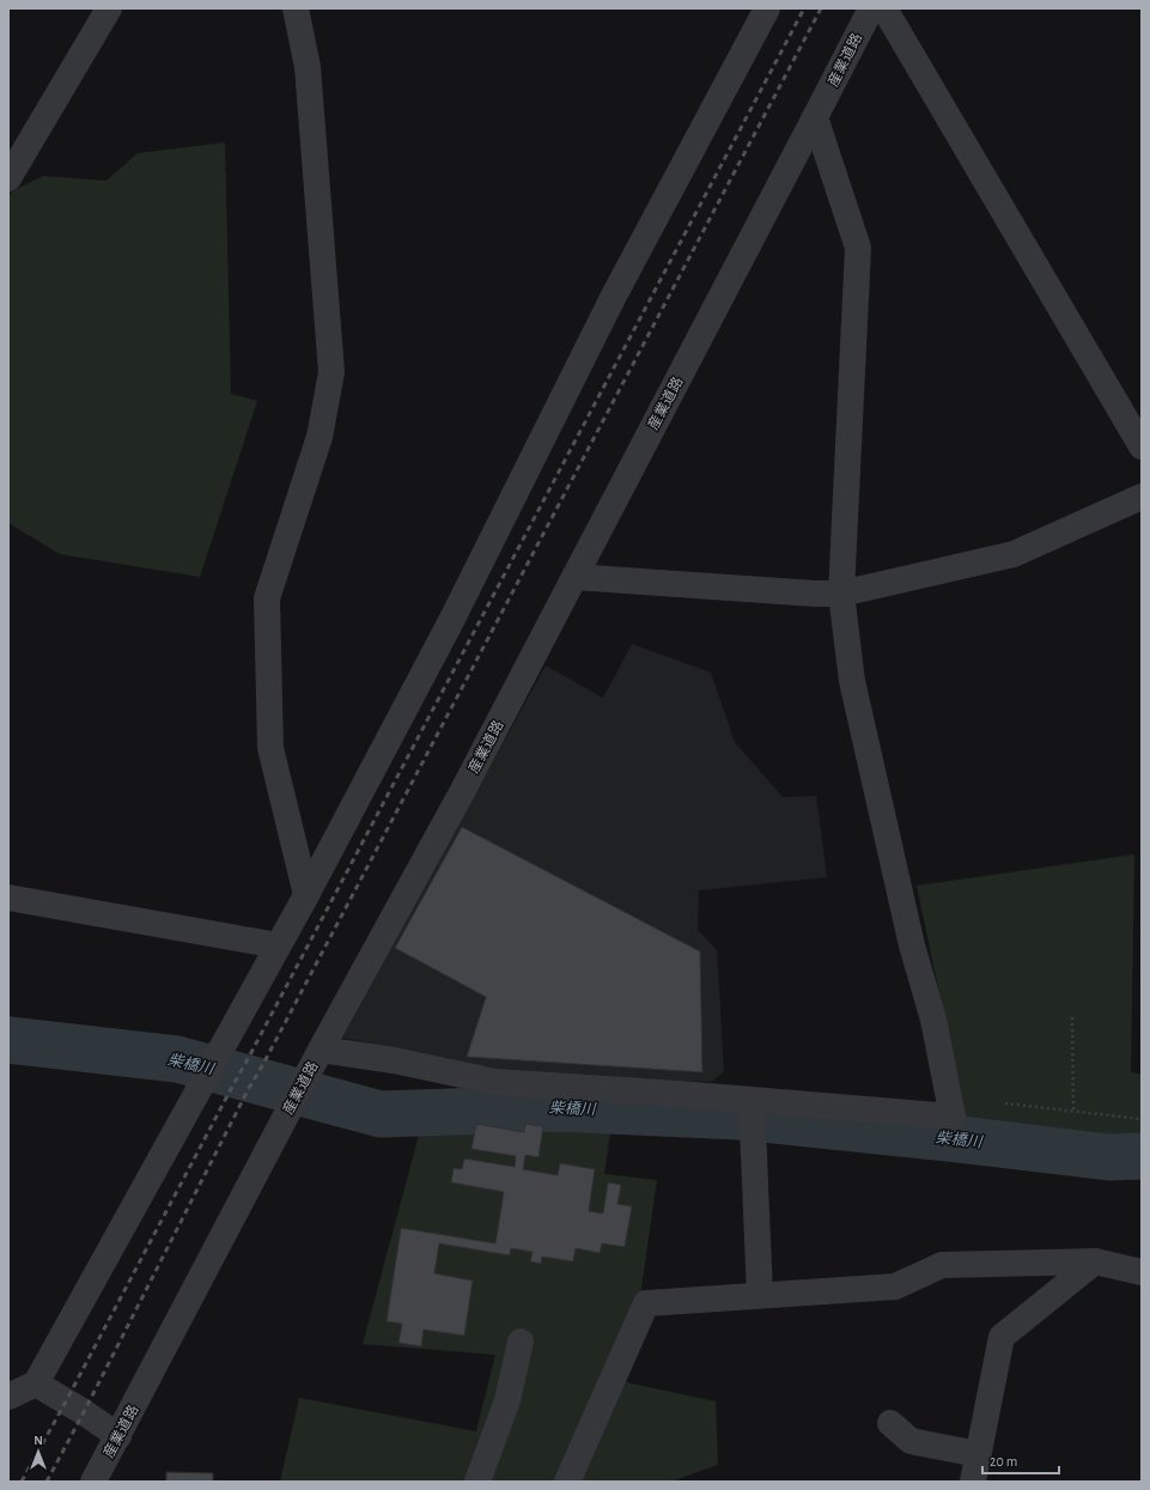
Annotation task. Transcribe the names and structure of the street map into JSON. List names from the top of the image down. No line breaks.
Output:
{"streets":{"street":["産業道路"]},"water":["柴橋川"],"scale_bar":"20 m","north":"top"}
